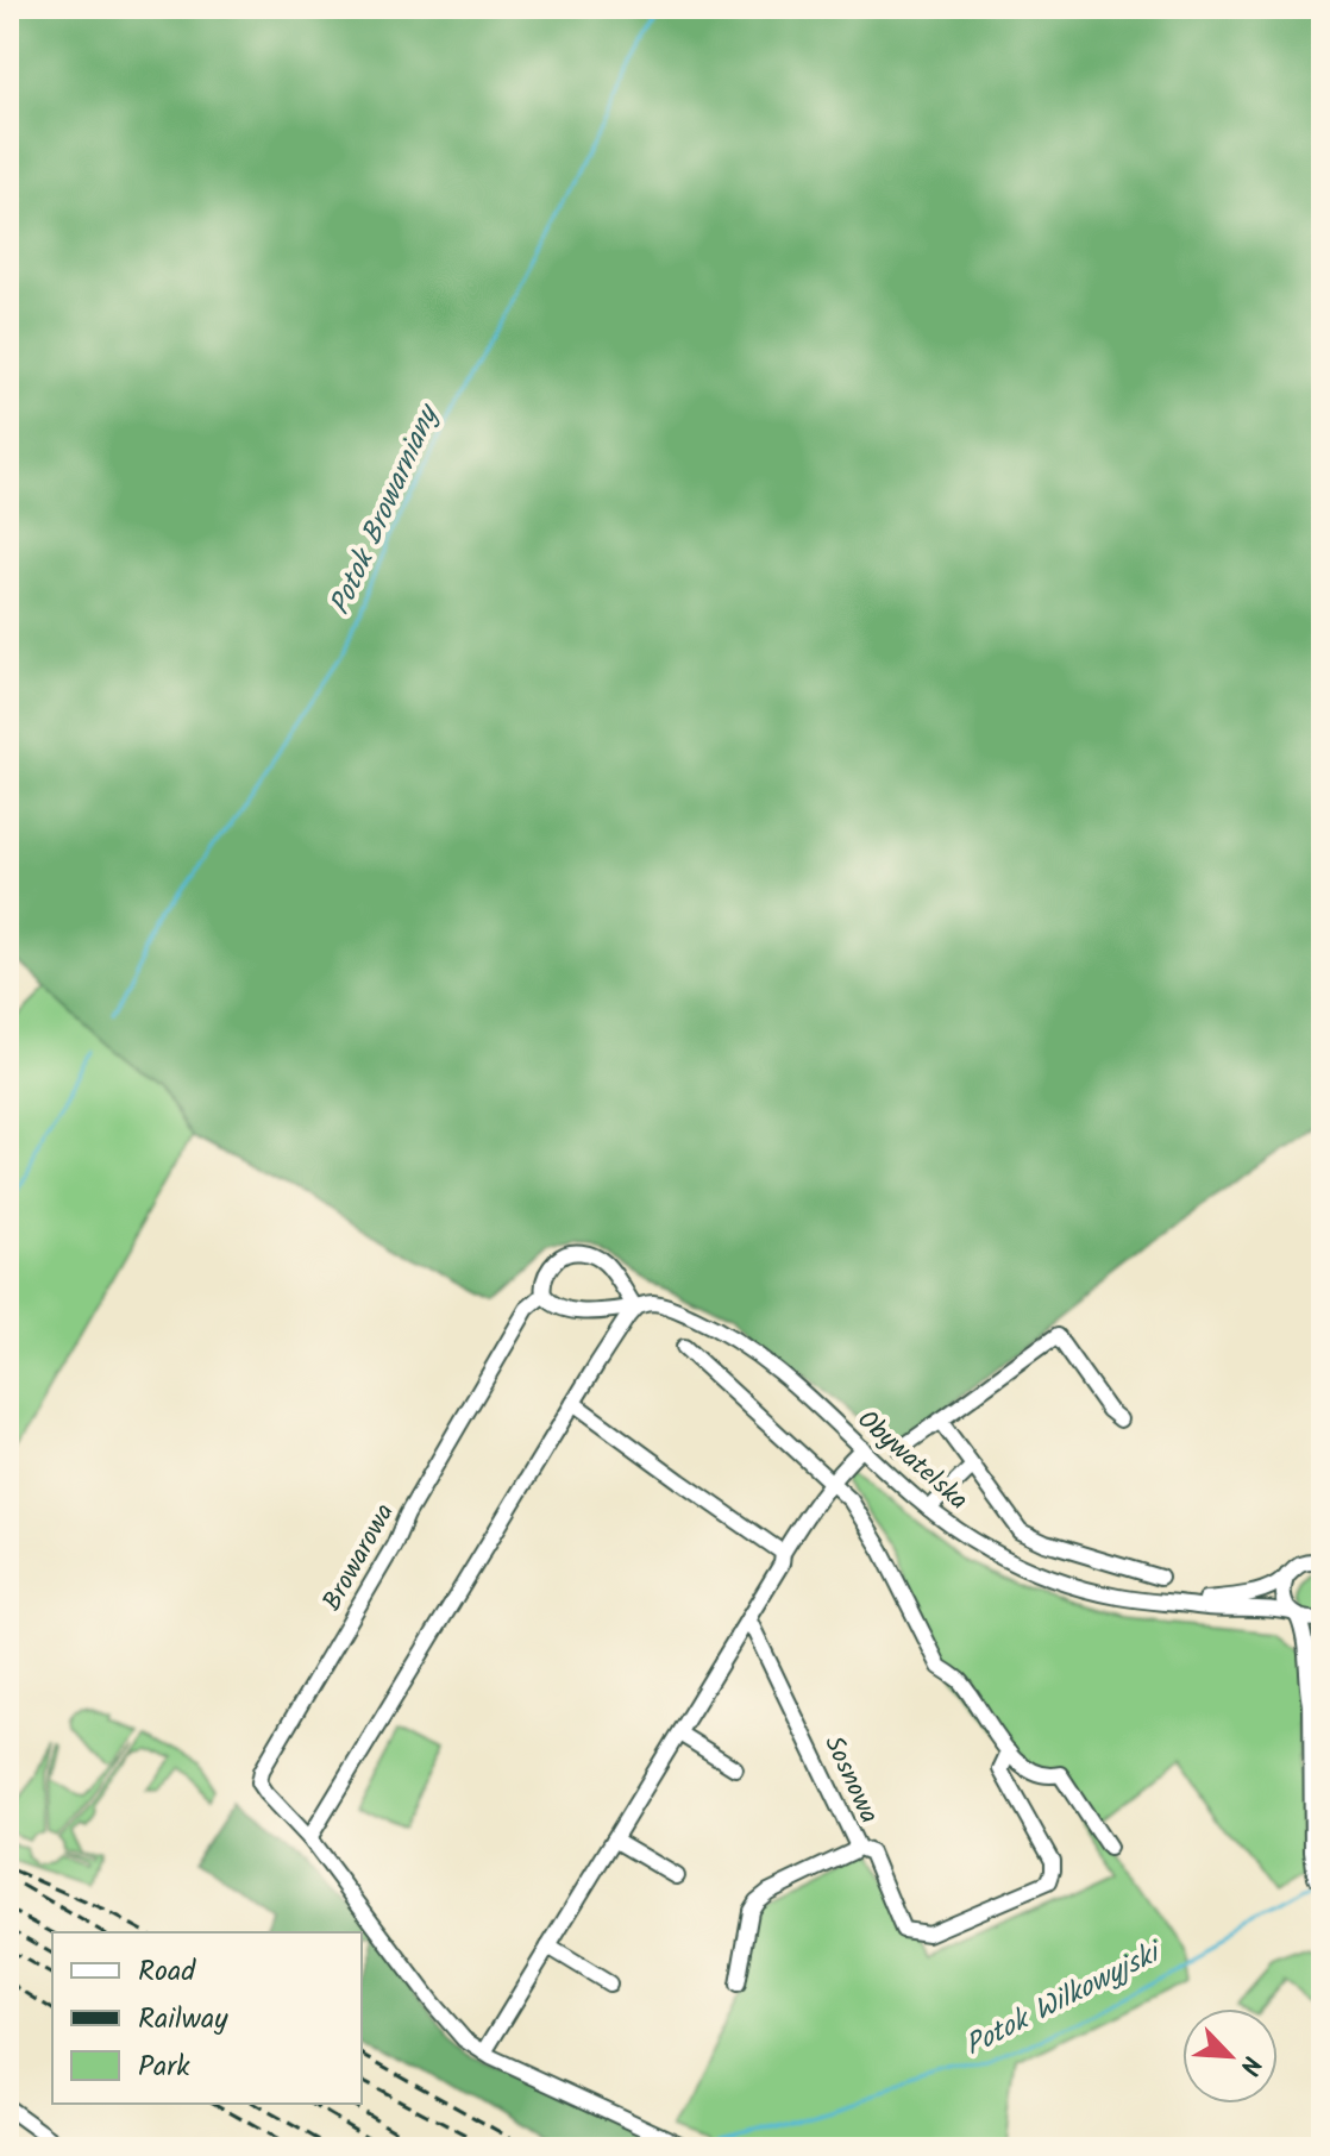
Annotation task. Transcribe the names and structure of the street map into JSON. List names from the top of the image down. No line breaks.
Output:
{"streets":{"street":["Obywatelska","Browarowa","Sosnowa"]},"crossings":[["Obywatelska","Browarowa"]],"water":["Potok Browarniany","Potok Wilkowyjski"],"legend":["Road","Railway","Park"],"north":"bottom right"}
